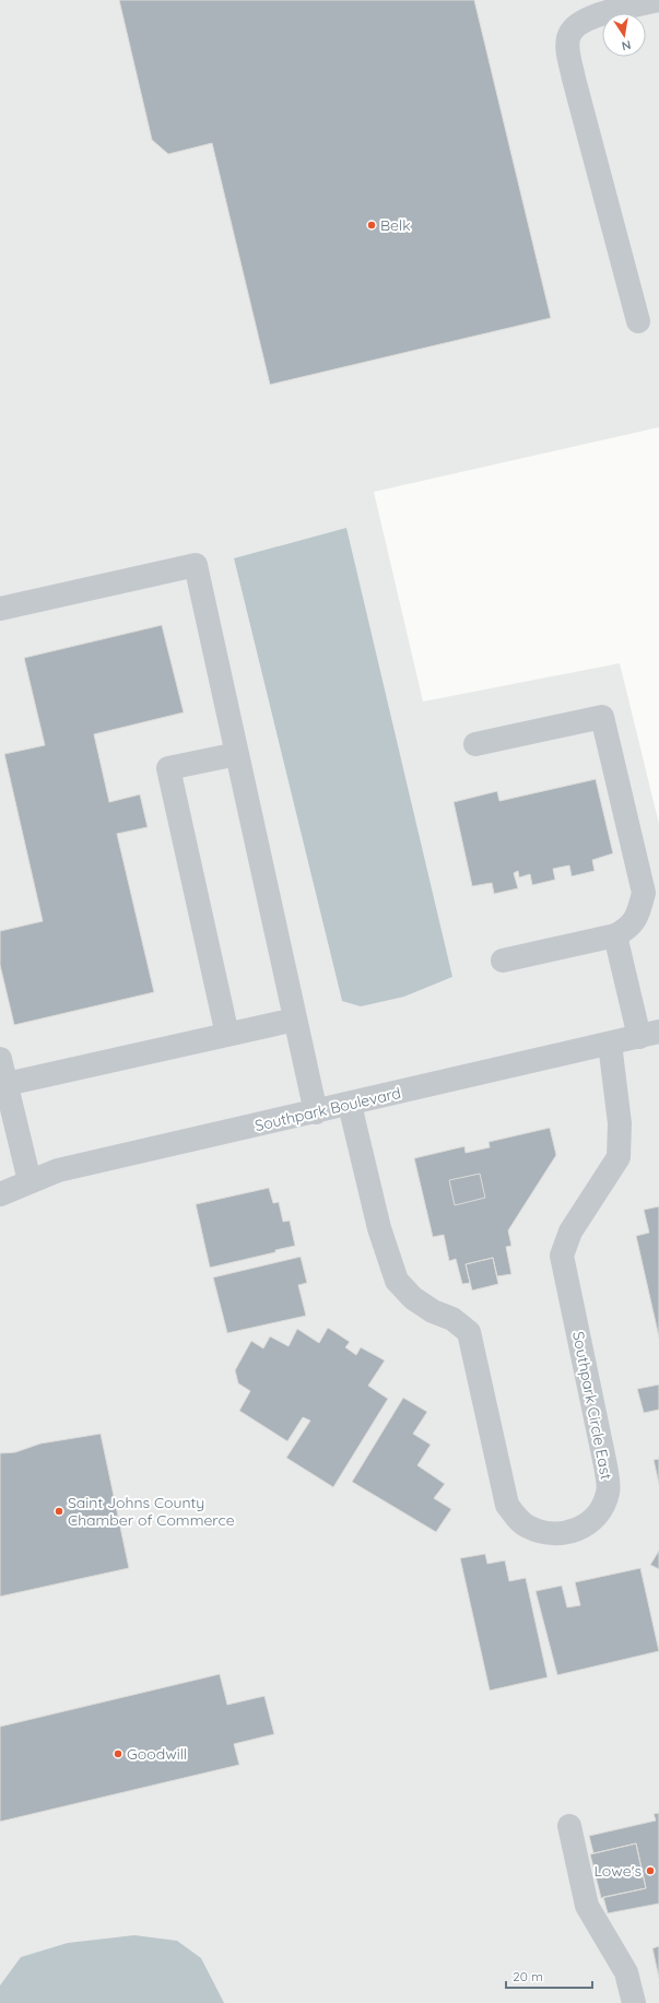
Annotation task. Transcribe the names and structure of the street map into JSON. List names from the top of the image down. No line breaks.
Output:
{"streets":{"street":["Southpark Boulevard","Southpark Circle East"]},"crossings":[["Southpark Boulevard","Southpark Circle East"]],"places":["Belk","Saint Johns County Chamber of Commerce","Goodwill","Lowe's"],"scale_bar":"20 m","north":"bottom"}
